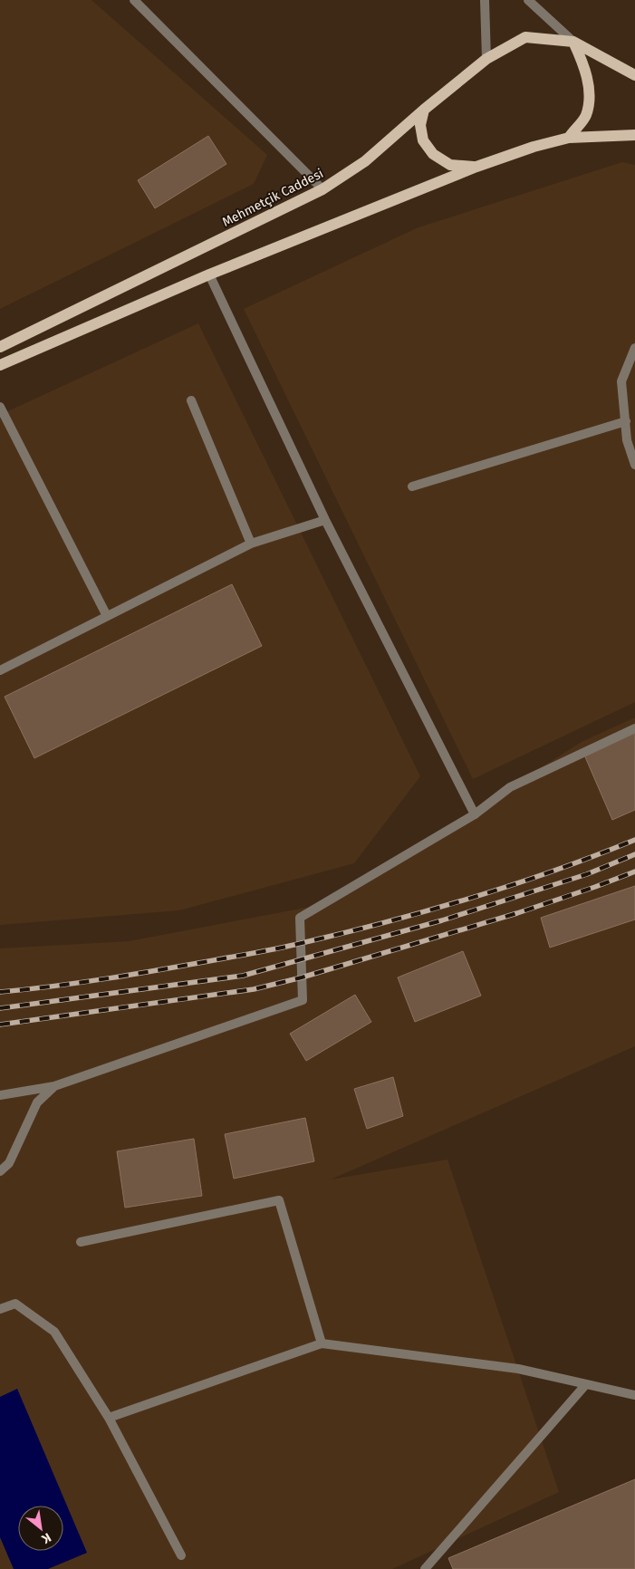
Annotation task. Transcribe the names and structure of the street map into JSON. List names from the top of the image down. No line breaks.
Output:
{"streets":{"main road":["Mehmetçik Caddesi"]},"north":"bottom right"}
